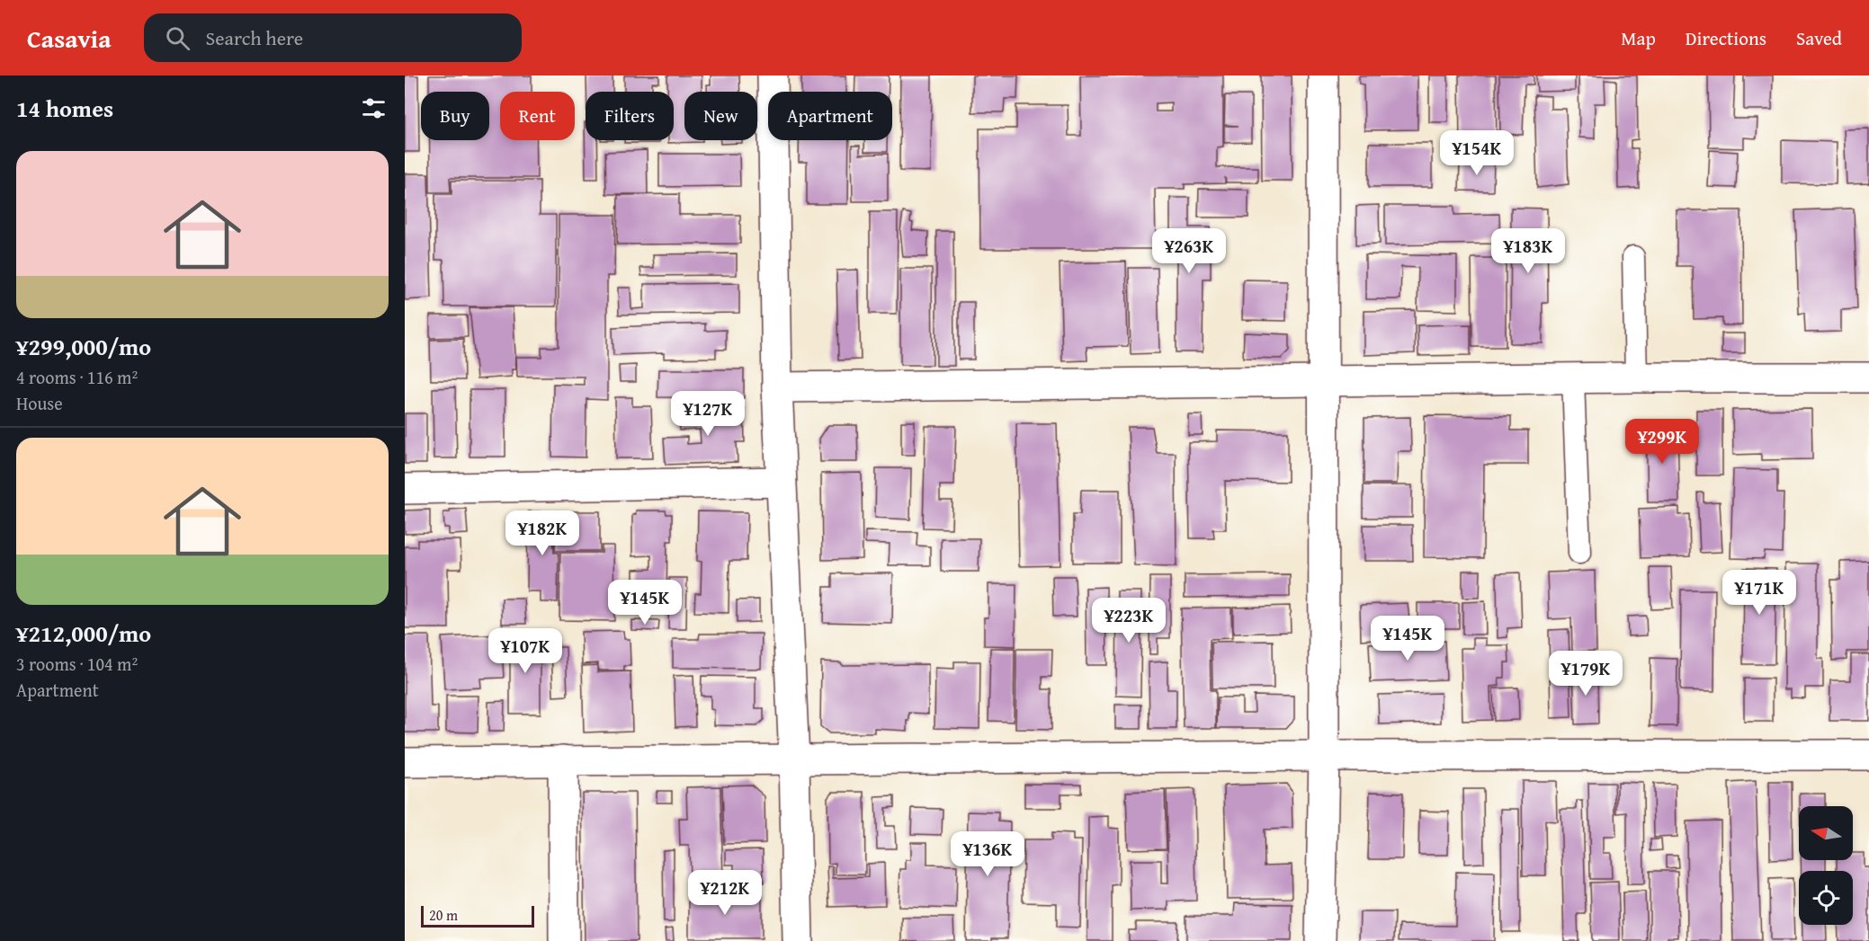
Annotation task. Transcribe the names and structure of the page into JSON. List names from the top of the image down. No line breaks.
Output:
{"scale_bar":"20 m","north":"left","page":{"header":"Casavia","search":"Search here","nav":["Map","Directions","Saved"],"heading":"14 homes","chip":["Buy","Rent","Filters","New","Apartment"],"price":["¥154K","¥263K","¥183K","¥127K","¥299K","¥182K","¥171K","¥145K","¥223K","¥145K","¥107K","¥179K","¥136K","¥212K"],"list":[{"name":"¥299,000/mo","note":"4 rooms · 116 m² · House"},{"name":"¥212,000/mo","note":"3 rooms · 104 m² · Apartment"}],"scale":"20 m"}}
